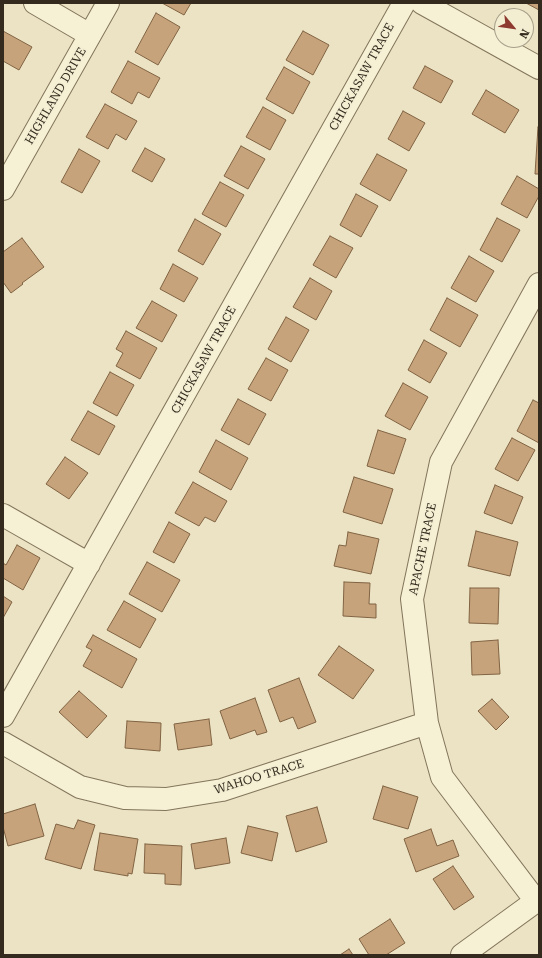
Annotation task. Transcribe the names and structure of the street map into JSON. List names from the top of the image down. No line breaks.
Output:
{"streets":{"street":["CHICKASAW TRACE","HIGHLAND DRIVE","APACHE TRACE","WAHOO TRACE"]},"crossings":[["APACHE TRACE","WAHOO TRACE"]],"north":"bottom right"}
